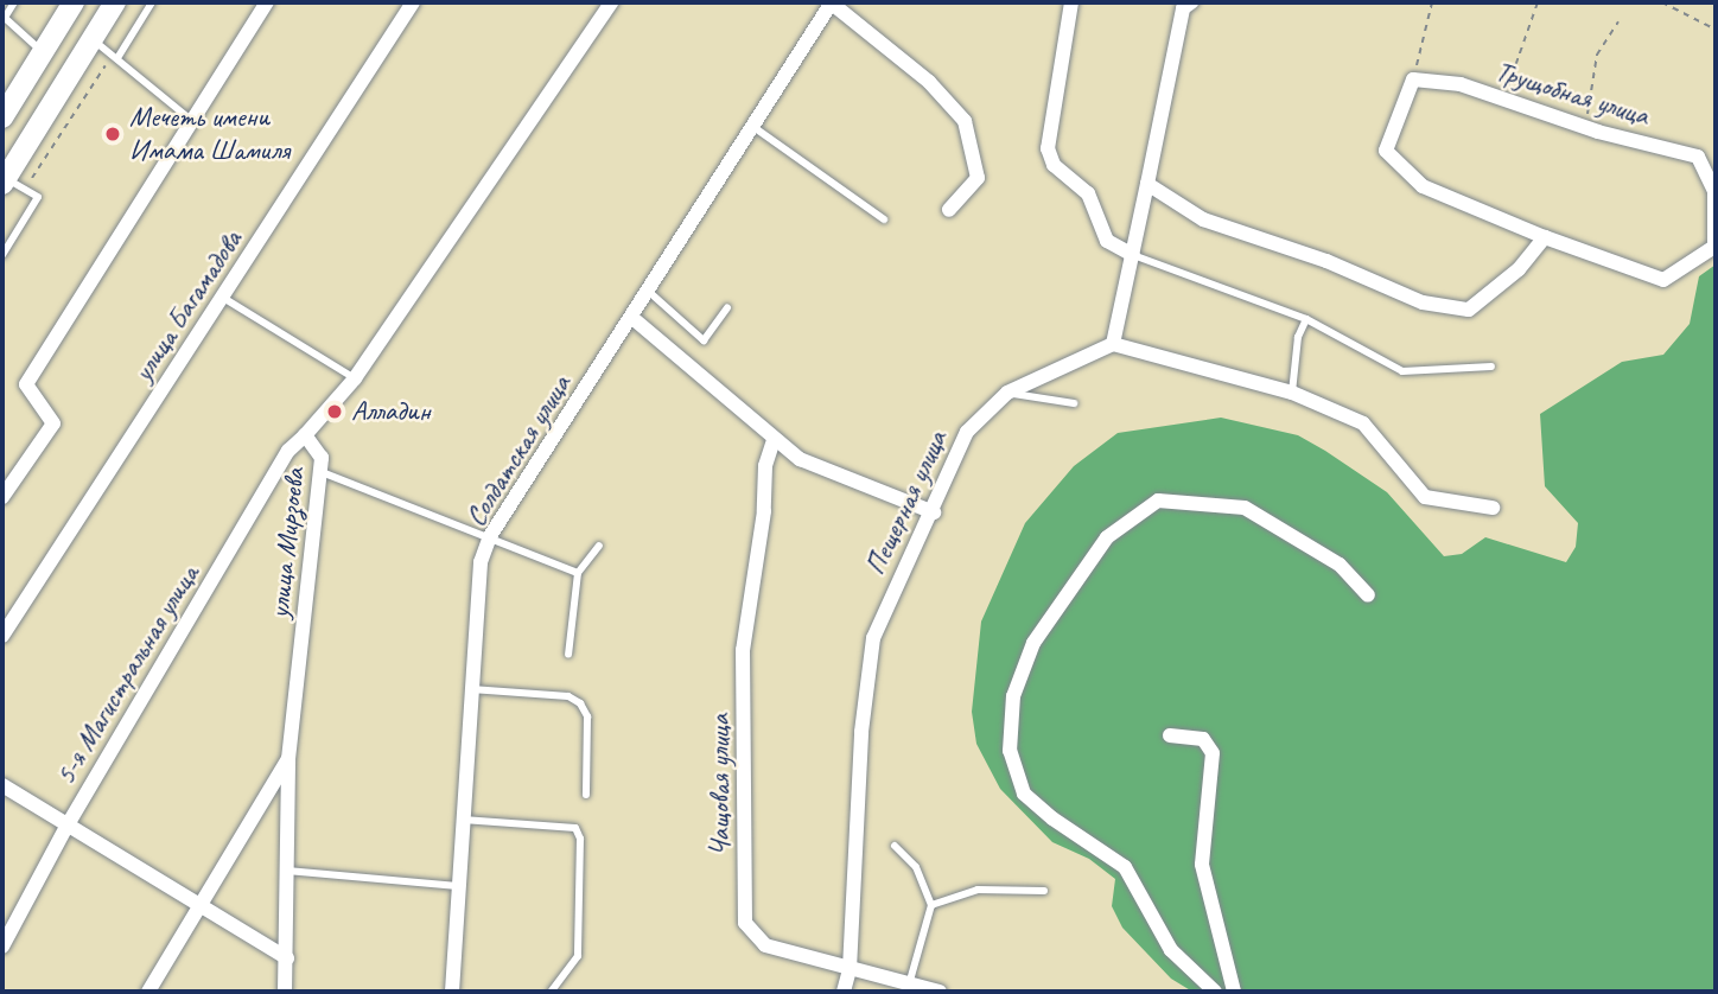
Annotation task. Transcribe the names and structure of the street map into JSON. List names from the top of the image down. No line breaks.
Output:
{"streets":{"street":["Трущобная улица","улица Багамадова","Солдатская улица","Пещерная улица","улица Мирзоева","5-я Магистральная улица","Чащовая улица"]},"crossings":[["Пещерная улица","Чащовая улица"],["улица Мирзоева","5-я Магистральная улица"]],"places":["Мечеть имени Имама Шамиля","Алладин"]}
